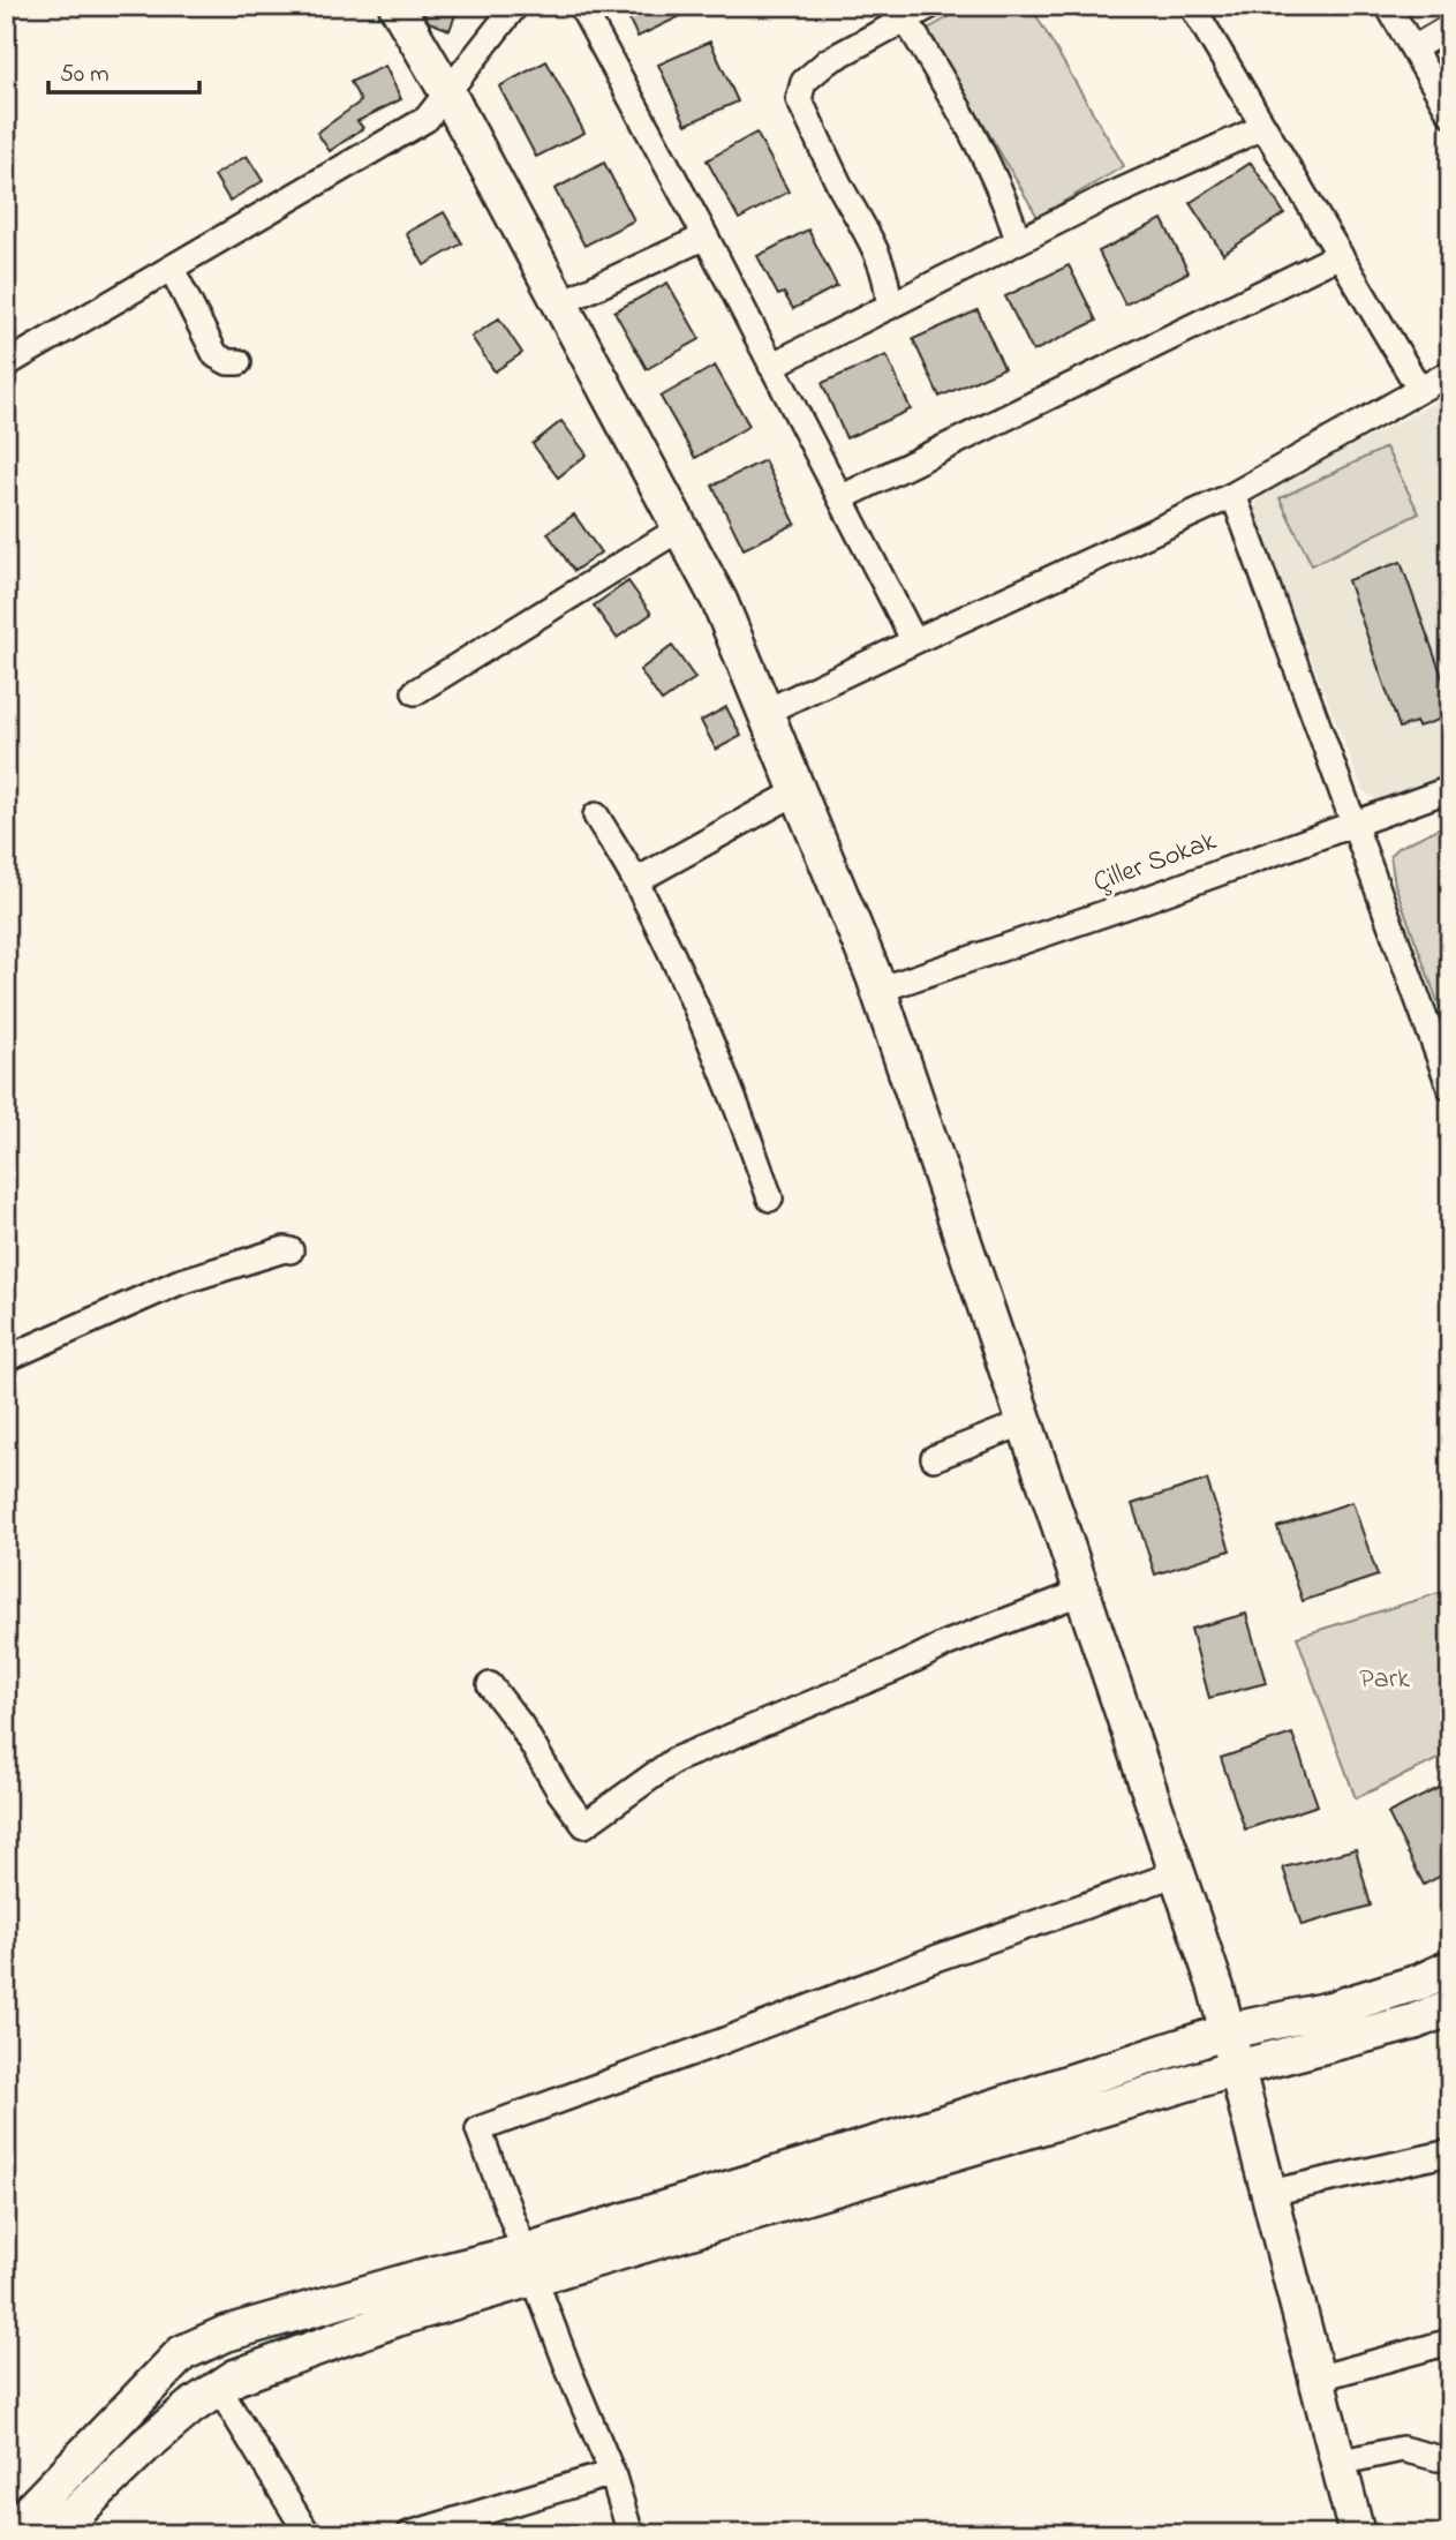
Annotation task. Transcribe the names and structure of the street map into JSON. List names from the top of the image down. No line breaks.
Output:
{"streets":{"street":["Çiller Sokak"]},"parks":["Park"],"scale_bar":"50 m"}
